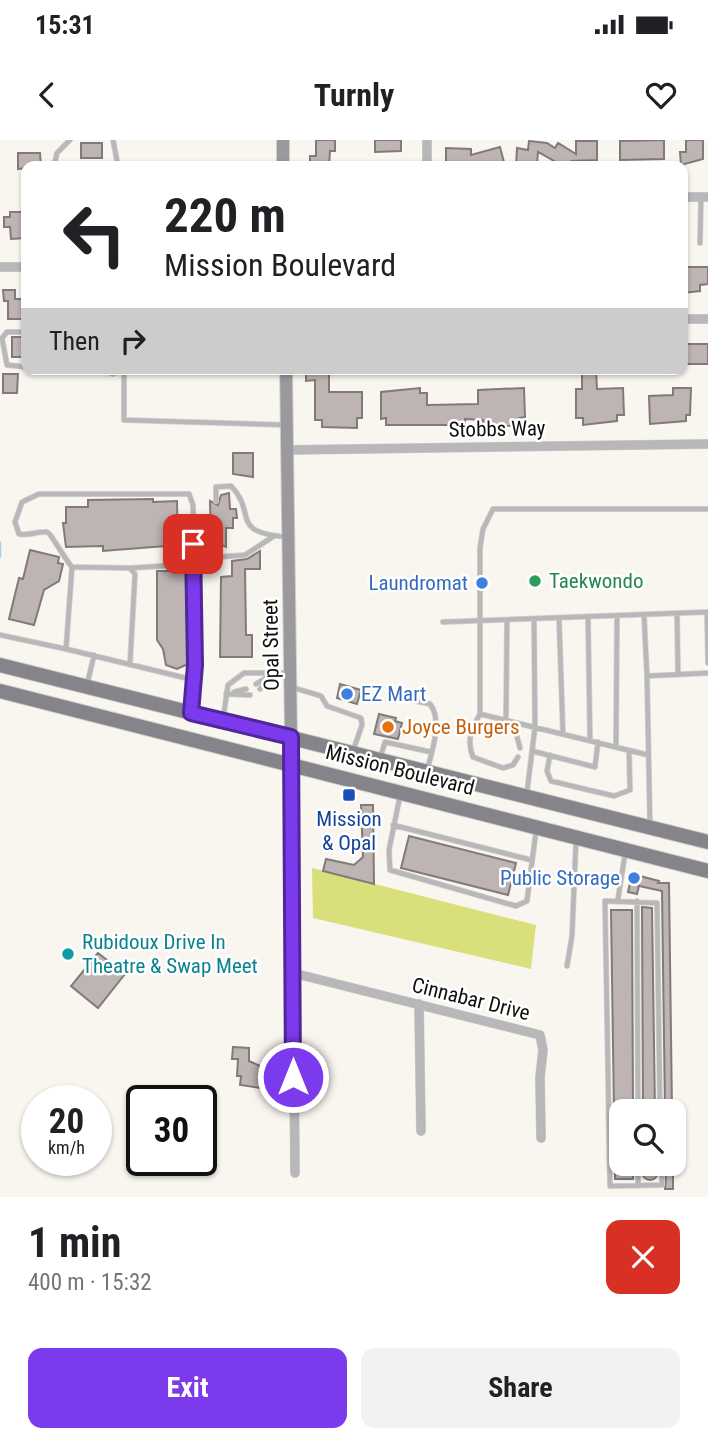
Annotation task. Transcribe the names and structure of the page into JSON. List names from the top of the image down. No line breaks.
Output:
{"streets":{"main road":["Mission Boulevard"],"street":["Stobbs Way","Opal Street","Cinnabar Drive"]},"crossings":[["Stobbs Way","Opal Street"],["Opal Street","Mission Boulevard"],["Opal Street","Cinnabar Drive"]],"places":{"other":["Taekwondo","Laundromat","EZ Mart","Joyce Burgers","Public Storage","Rubidoux Drive In Theatre & Swap Meet"],"transit":["Mission & Opal"]},"page":{"status":"15:31","header":"Turnly","turn":["220 m","Mission Boulevard"],"then":"Then","speed":"20 km/h","limit":"30","heading":["1 min","400 m · 15:32"],"buttons":["Exit","Share"]}}
